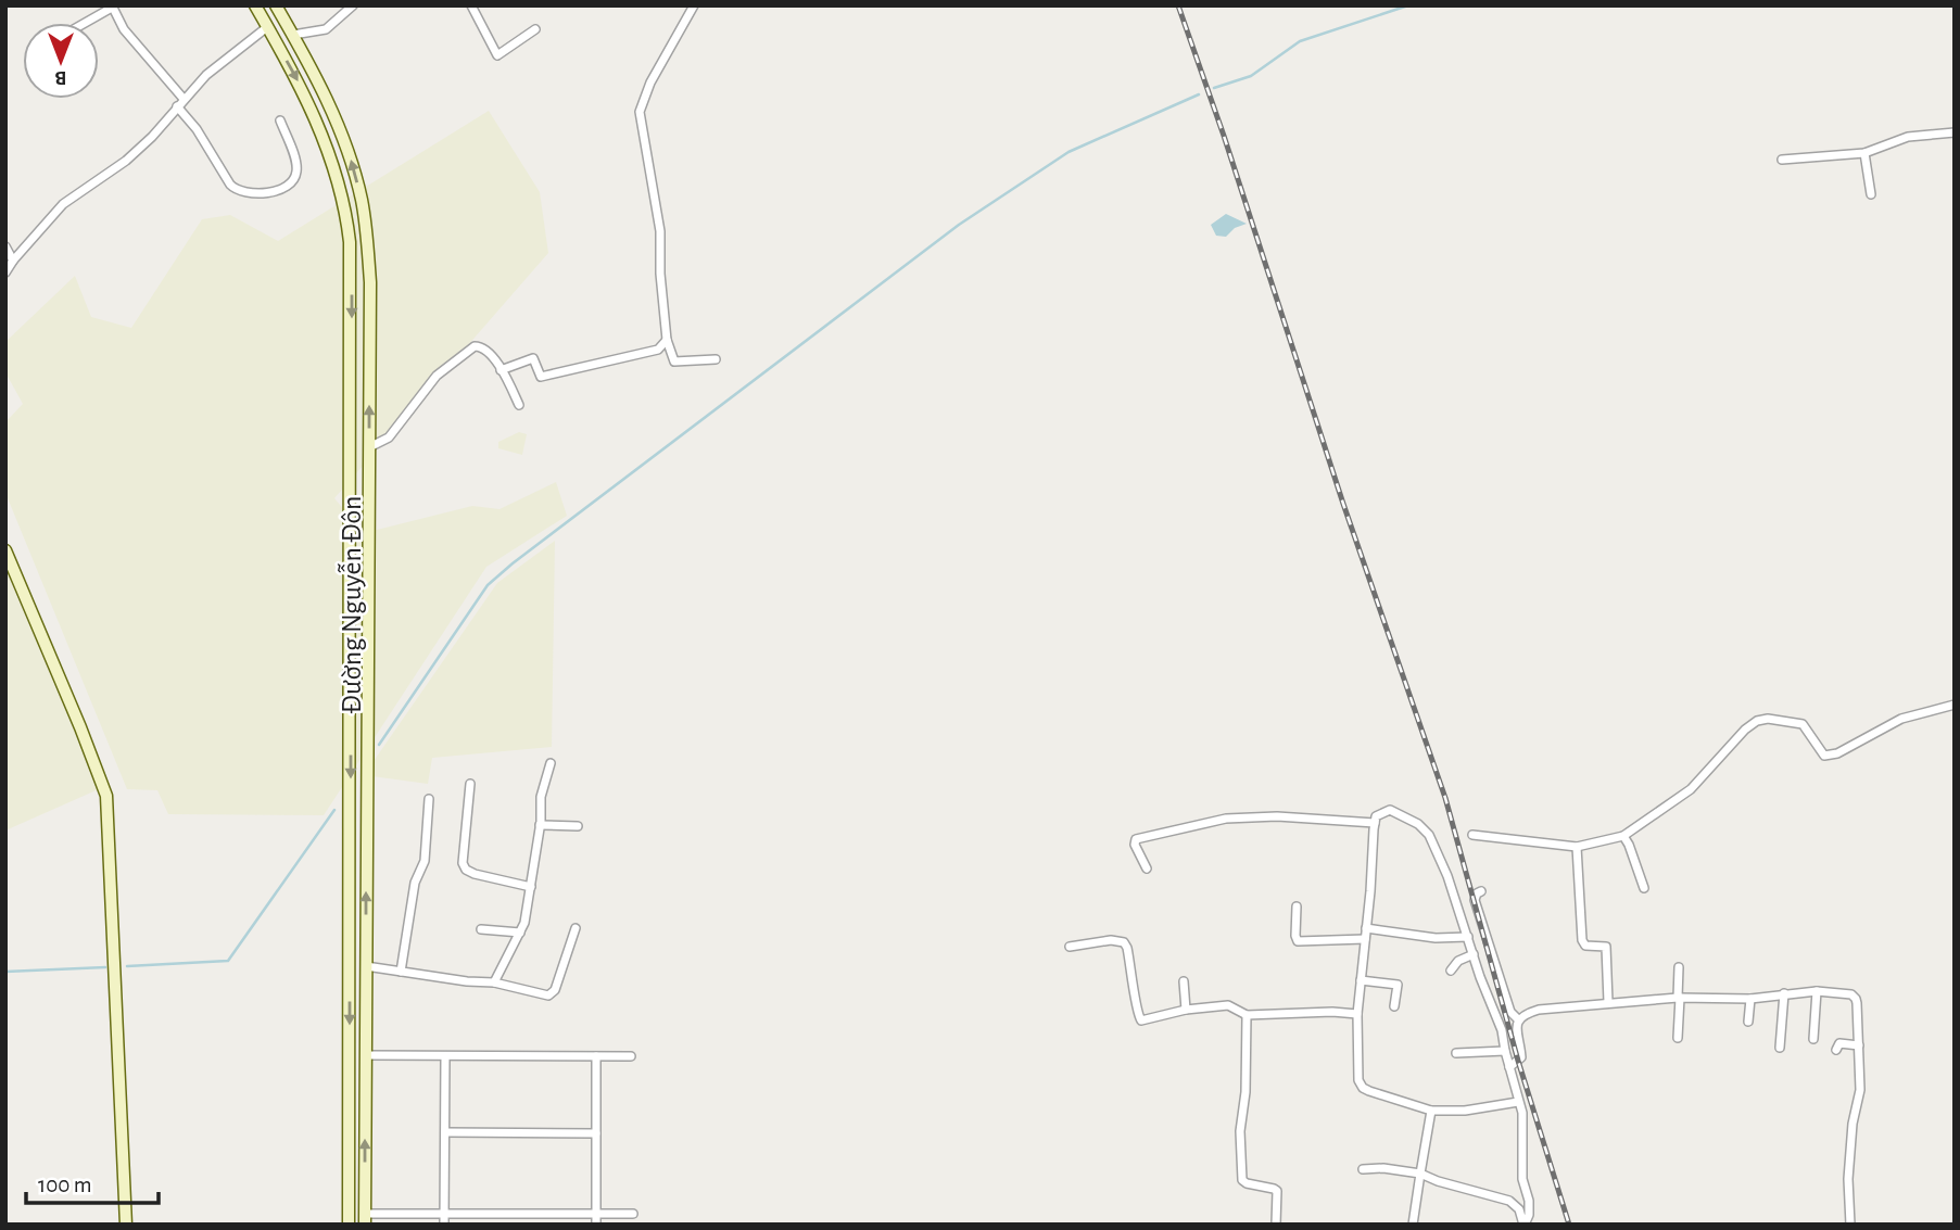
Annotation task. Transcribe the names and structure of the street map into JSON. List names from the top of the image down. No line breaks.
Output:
{"streets":{"main road":["Đường Nguyễn Đôn"]},"scale_bar":"100 m","north":"bottom"}
